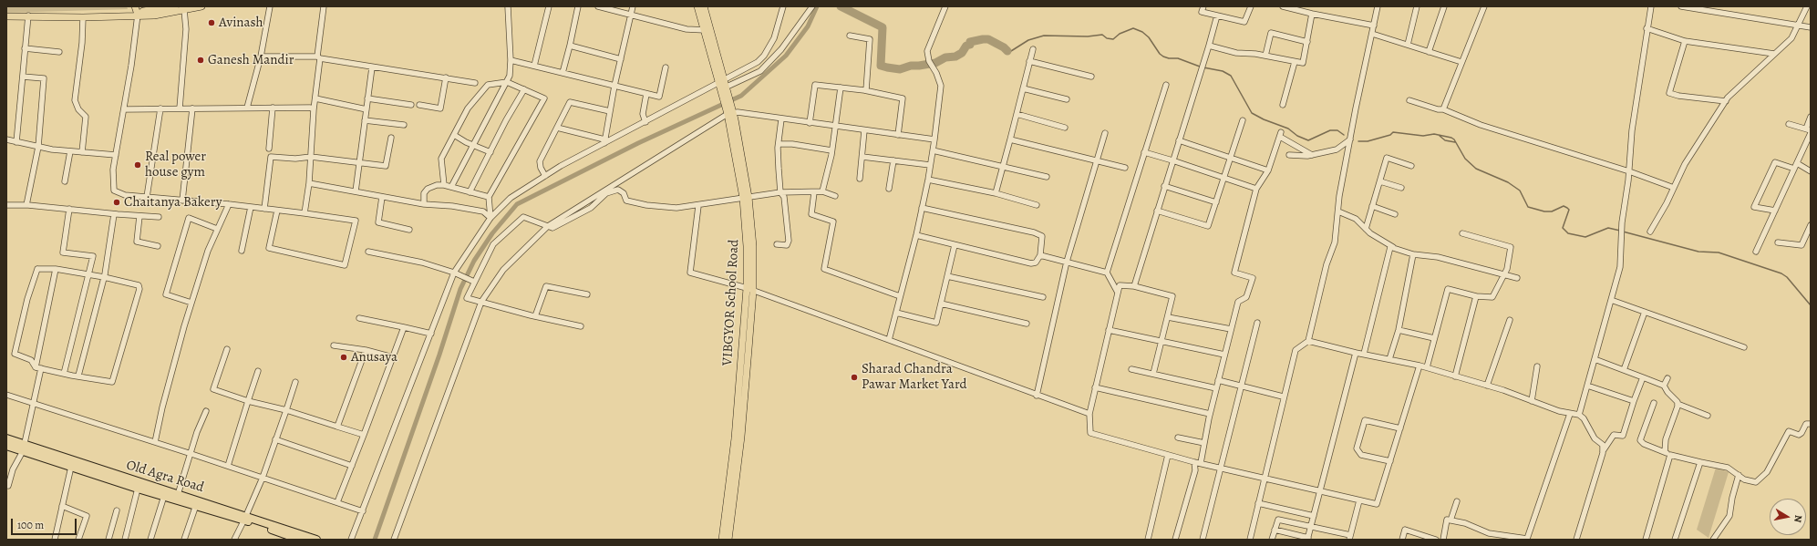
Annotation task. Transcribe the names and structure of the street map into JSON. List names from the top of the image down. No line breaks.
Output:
{"streets":{"highway":["Old Agra Road"],"main road":["VIBGYOR School Road"]},"places":["Avinash","Ganesh Mandir","Real power house gym","Chaitanya Bakery","Anusaya","Sharad Chandra Pawar Market Yard"],"scale_bar":"100 m","north":"right"}
